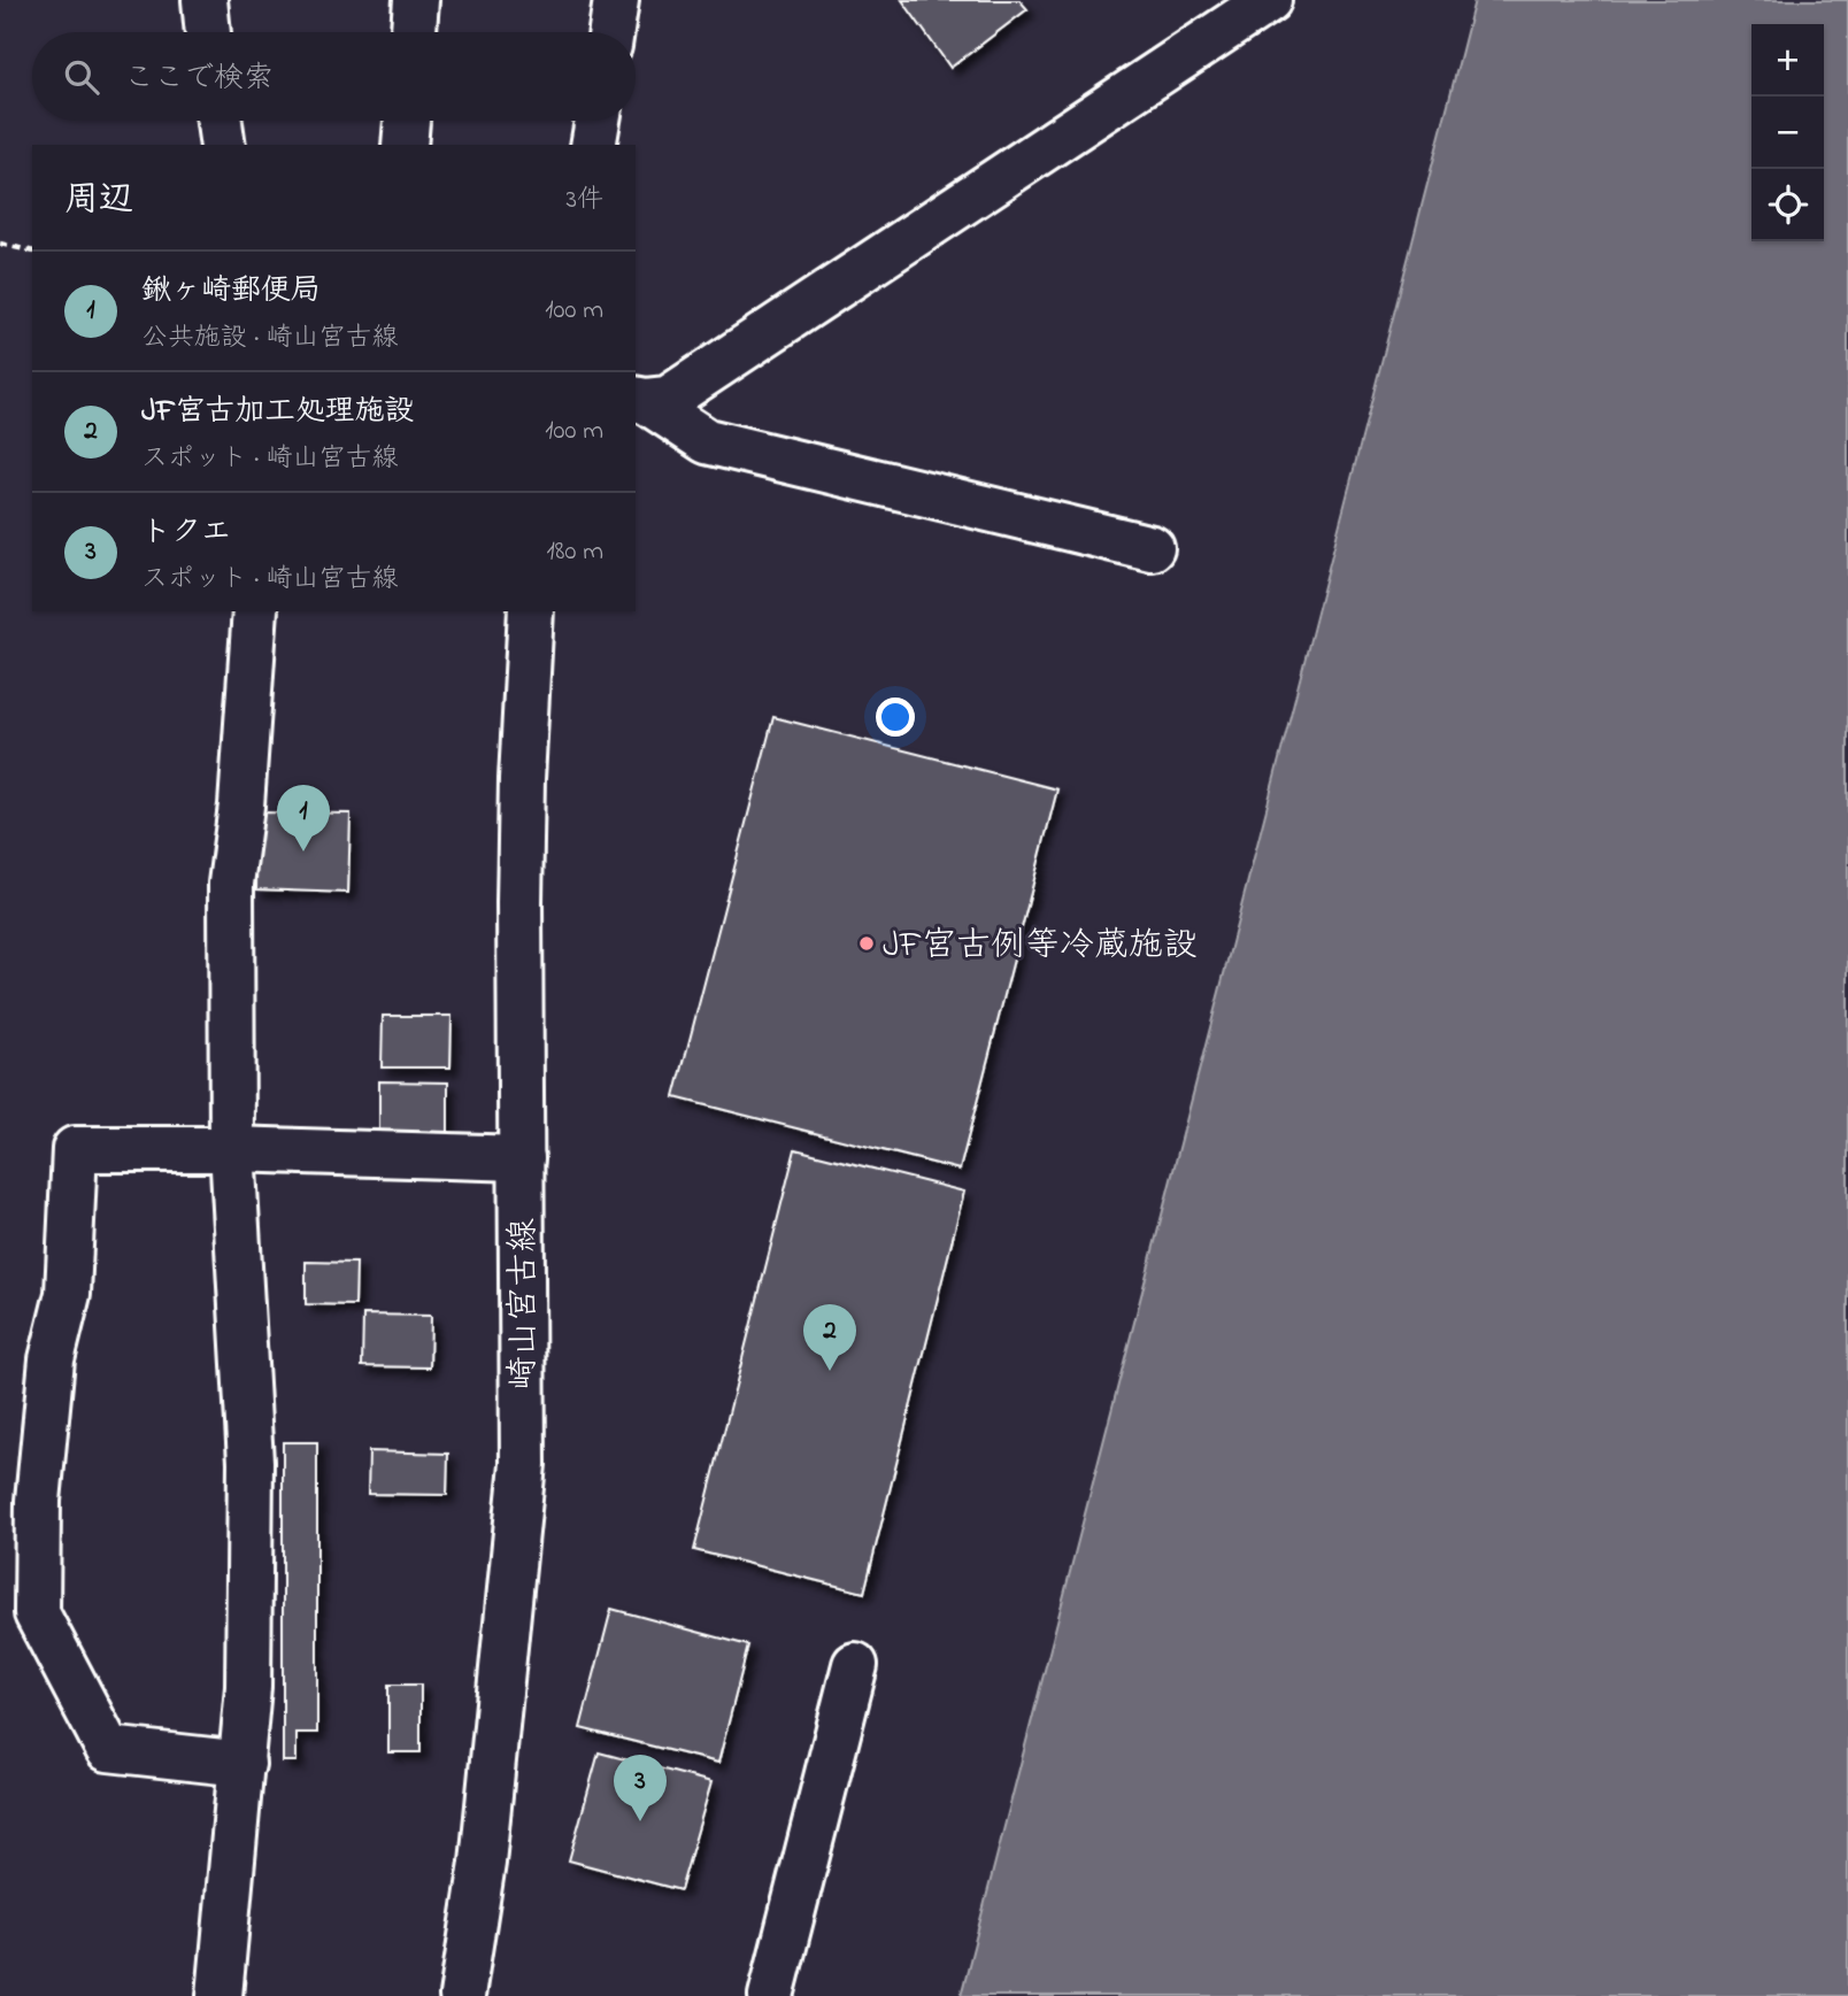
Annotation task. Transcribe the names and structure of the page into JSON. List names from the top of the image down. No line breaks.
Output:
{"streets":{"street":["崎山宮古線"]},"places":["JF宮古例等冷蔵施設"],"page":{"map_buttons":["+","−"],"search":"ここで検索","heading":["周辺","3件"],"list":[{"mark":"1","name":"鍬ヶ崎郵便局","note":"公共施設 · 崎山宮古線","value":"100 m"},{"mark":"2","name":"JF宮古加工処理施設","note":"スポット · 崎山宮古線","value":"100 m"},{"mark":"3","name":"トクエ","note":"スポット · 崎山宮古線","value":"180 m"}],"pins":["1","2","3"]}}
